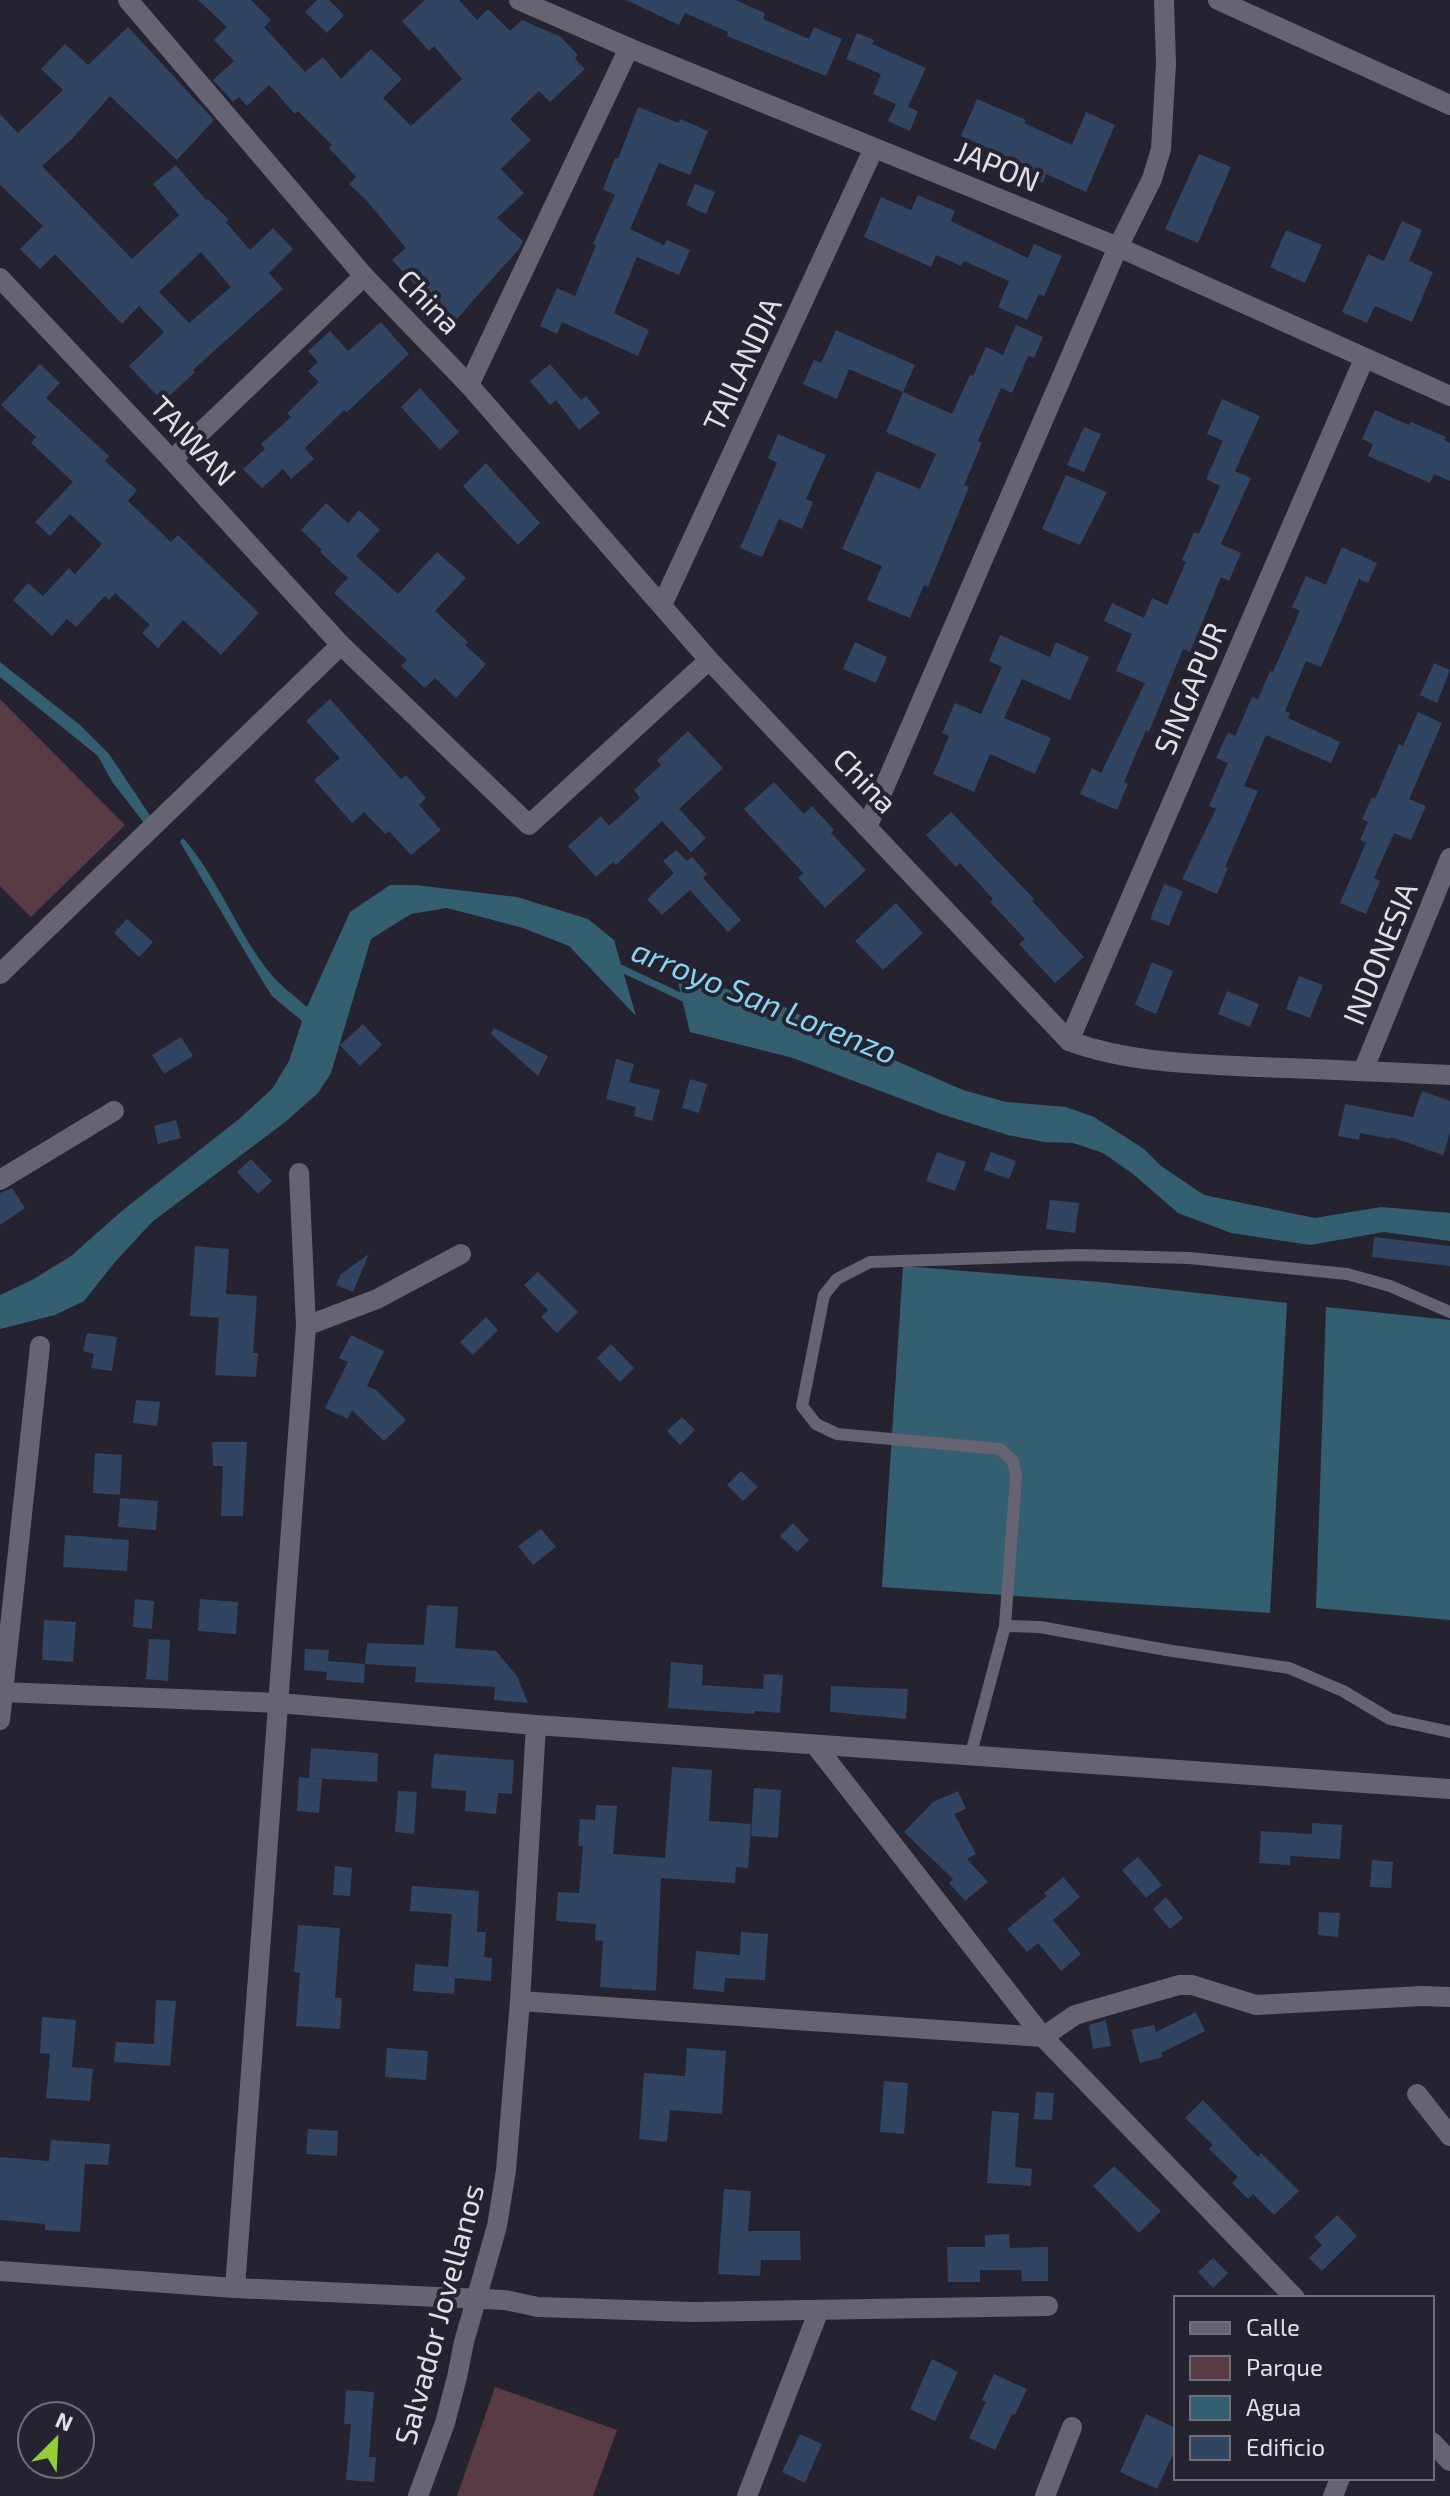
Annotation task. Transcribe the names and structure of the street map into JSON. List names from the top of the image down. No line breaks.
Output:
{"streets":{"street":["JAPON","China","TAILANDIA","TAIWAN","SINGAPUR","INDONESIA","Salvador Jovellanos"]},"crossings":[["JAPON","TAILANDIA"],["JAPON","SINGAPUR"],["China","TAILANDIA"],["China","TAIWAN"],["China","SINGAPUR"],["China","INDONESIA"]],"water":["arroyo San Lorenzo"],"legend":["Calle","Parque","Agua","Edificio"],"north":"top right"}
